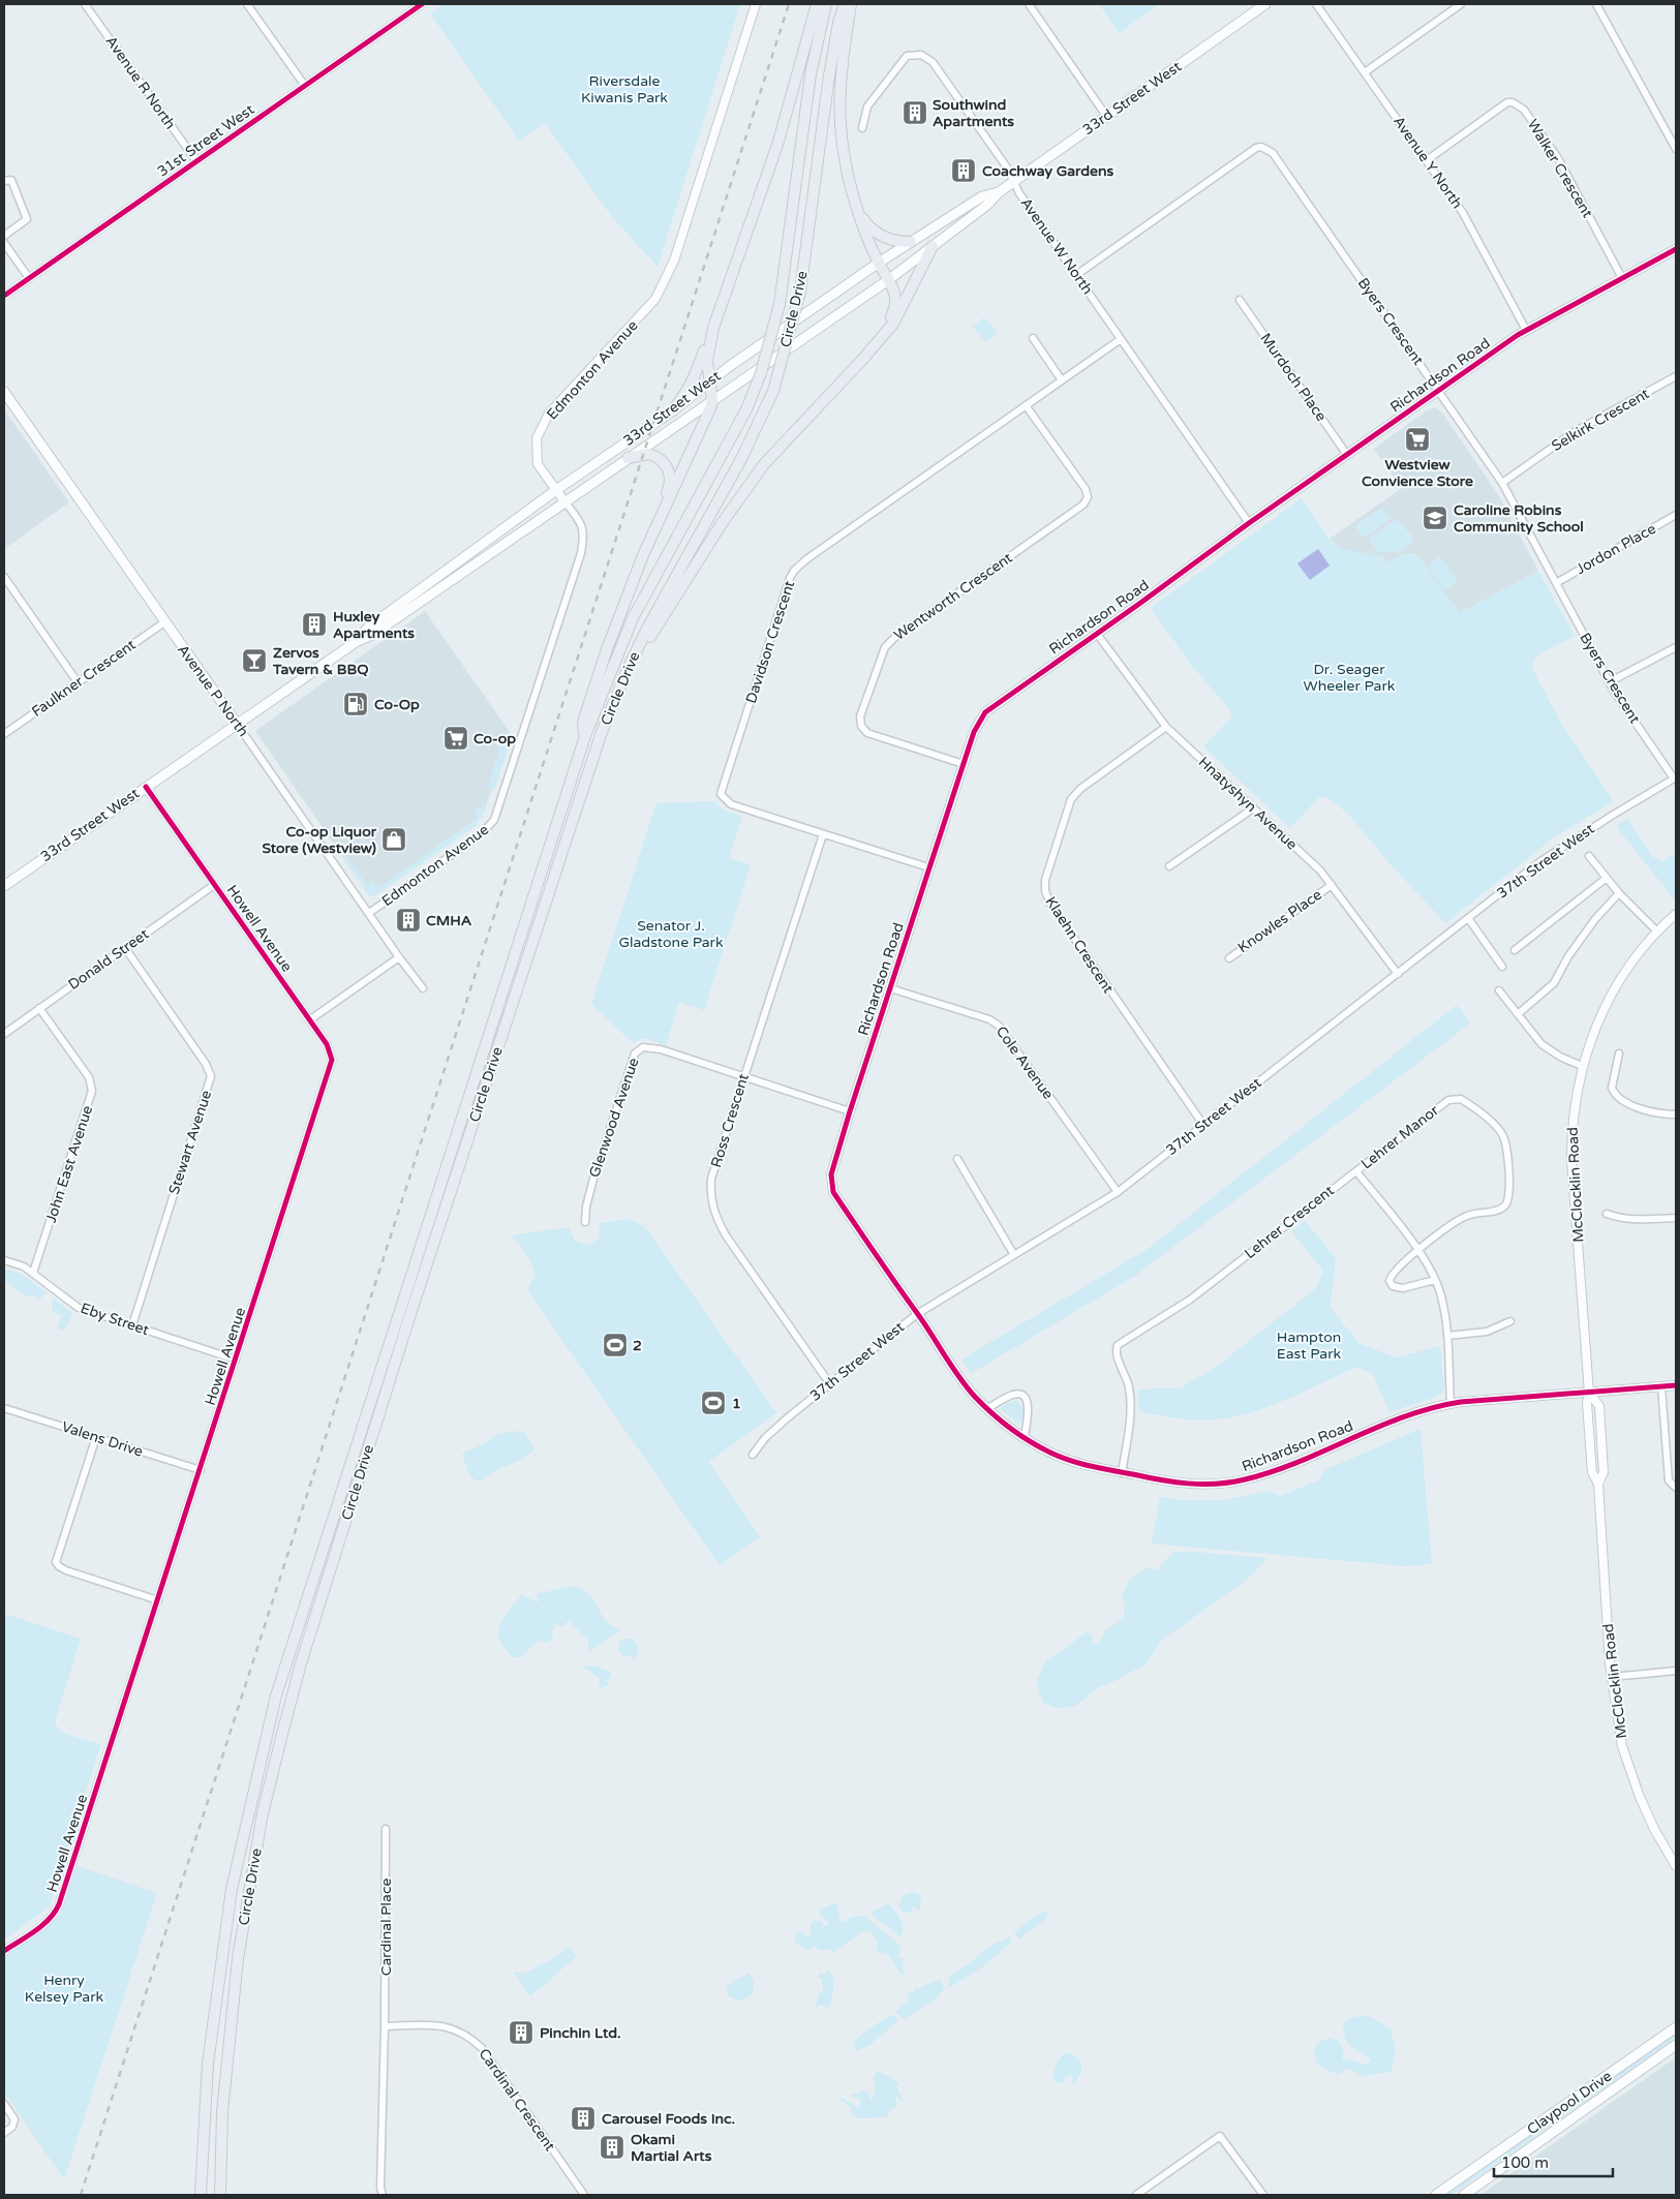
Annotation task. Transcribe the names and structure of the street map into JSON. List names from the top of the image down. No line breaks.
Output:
{"streets":{"highway":["Circle Drive"],"main road":["33rd Street West","Avenue P North","Claypool Drive"],"street":["Avenue R North","31st Street West","Avenue Y North","Walker Crescent","Avenue W North","Byers Crescent","Edmonton Avenue","Richardson Road","Murdoch Place","Selkirk Crescent","Jordon Place","Wentworth Crescent","Davidson Crescent","Faulkner Crescent","Hnatyshyn Avenue","37th Street West","Knowles Place","Howell Avenue","Klaehn Crescent","Donald Street","Cole Avenue","Glenwood Avenue","Ross Crescent","Lehrer Manor","Stewart Avenue","John East Avenue","McClocklin Road","Lehrer Crescent","Eby Street","Valens Drive","Cardinal Place","Cardinal Crescent"]},"crossings":[["Avenue R North","31st Street West"],["33rd Street West","Avenue W North"],["33rd Street West","Edmonton Avenue"],["33rd Street West","Avenue P North"],["33rd Street West","Howell Avenue"],["Avenue Y North","Walker Crescent"],["Avenue Y North","Richardson Road"],["Walker Crescent","Richardson Road"],["Avenue W North","Byers Crescent"],["Avenue W North","Richardson Road"],["Avenue W North","Davidson Crescent"],["Byers Crescent","Richardson Road"],["Byers Crescent","Selkirk Crescent"],["Byers Crescent","Jordon Place"],["Byers Crescent","37th Street West"],["Edmonton Avenue","Avenue P North"],["Richardson Road","Murdoch Place"],["Richardson Road","Wentworth Crescent"],["Richardson Road","Davidson Crescent"],["Richardson Road","Hnatyshyn Avenue"],["Richardson Road","37th Street West"],["Richardson Road","Cole Avenue"],["Richardson Road","Glenwood Avenue"],["Richardson Road","McClocklin Road"],["Richardson Road","Lehrer Crescent"],["Wentworth Crescent","Davidson Crescent"],["Davidson Crescent","Ross Crescent"],["Faulkner Crescent","Avenue P North"],["Hnatyshyn Avenue","37th Street West"],["Hnatyshyn Avenue","Knowles Place"],["Hnatyshyn Avenue","Klaehn Crescent"],["37th Street West","Klaehn Crescent"],["37th Street West","Cole Avenue"],["37th Street West","Ross Crescent"],["Howell Avenue","Donald Street"],["Howell Avenue","Eby Street"],["Howell Avenue","Valens Drive"],["Donald Street","Stewart Avenue"],["Donald Street","John East Avenue"],["Glenwood Avenue","Ross Crescent"],["Lehrer Manor","Lehrer Crescent"],["Stewart Avenue","Eby Street"],["John East Avenue","Eby Street"],["Cardinal Place","Cardinal Crescent"]],"parks":["Riversdale Kiwanis Park","Dr. Seager Wheeler Park","Senator J. Gladstone Park","Hampton East Park","Henry Kelsey Park"],"places":{"building":["Southwind Apartments","Coachway Gardens","Huxley Apartments","CMHA","Pinchin Ltd.","Carousel Foods Inc.","Okami Martial Arts"],"supermarket":["Westview Convience Store","Co-op"],"school or university":["Caroline Robins Community School"],"bar":["Zervos Tavern & BBQ"],"fuel station":["Co-Op"],"shop":["Co-op Liquor Store (Westview)"],"sports":["2","1"]},"scale_bar":"100 m"}
